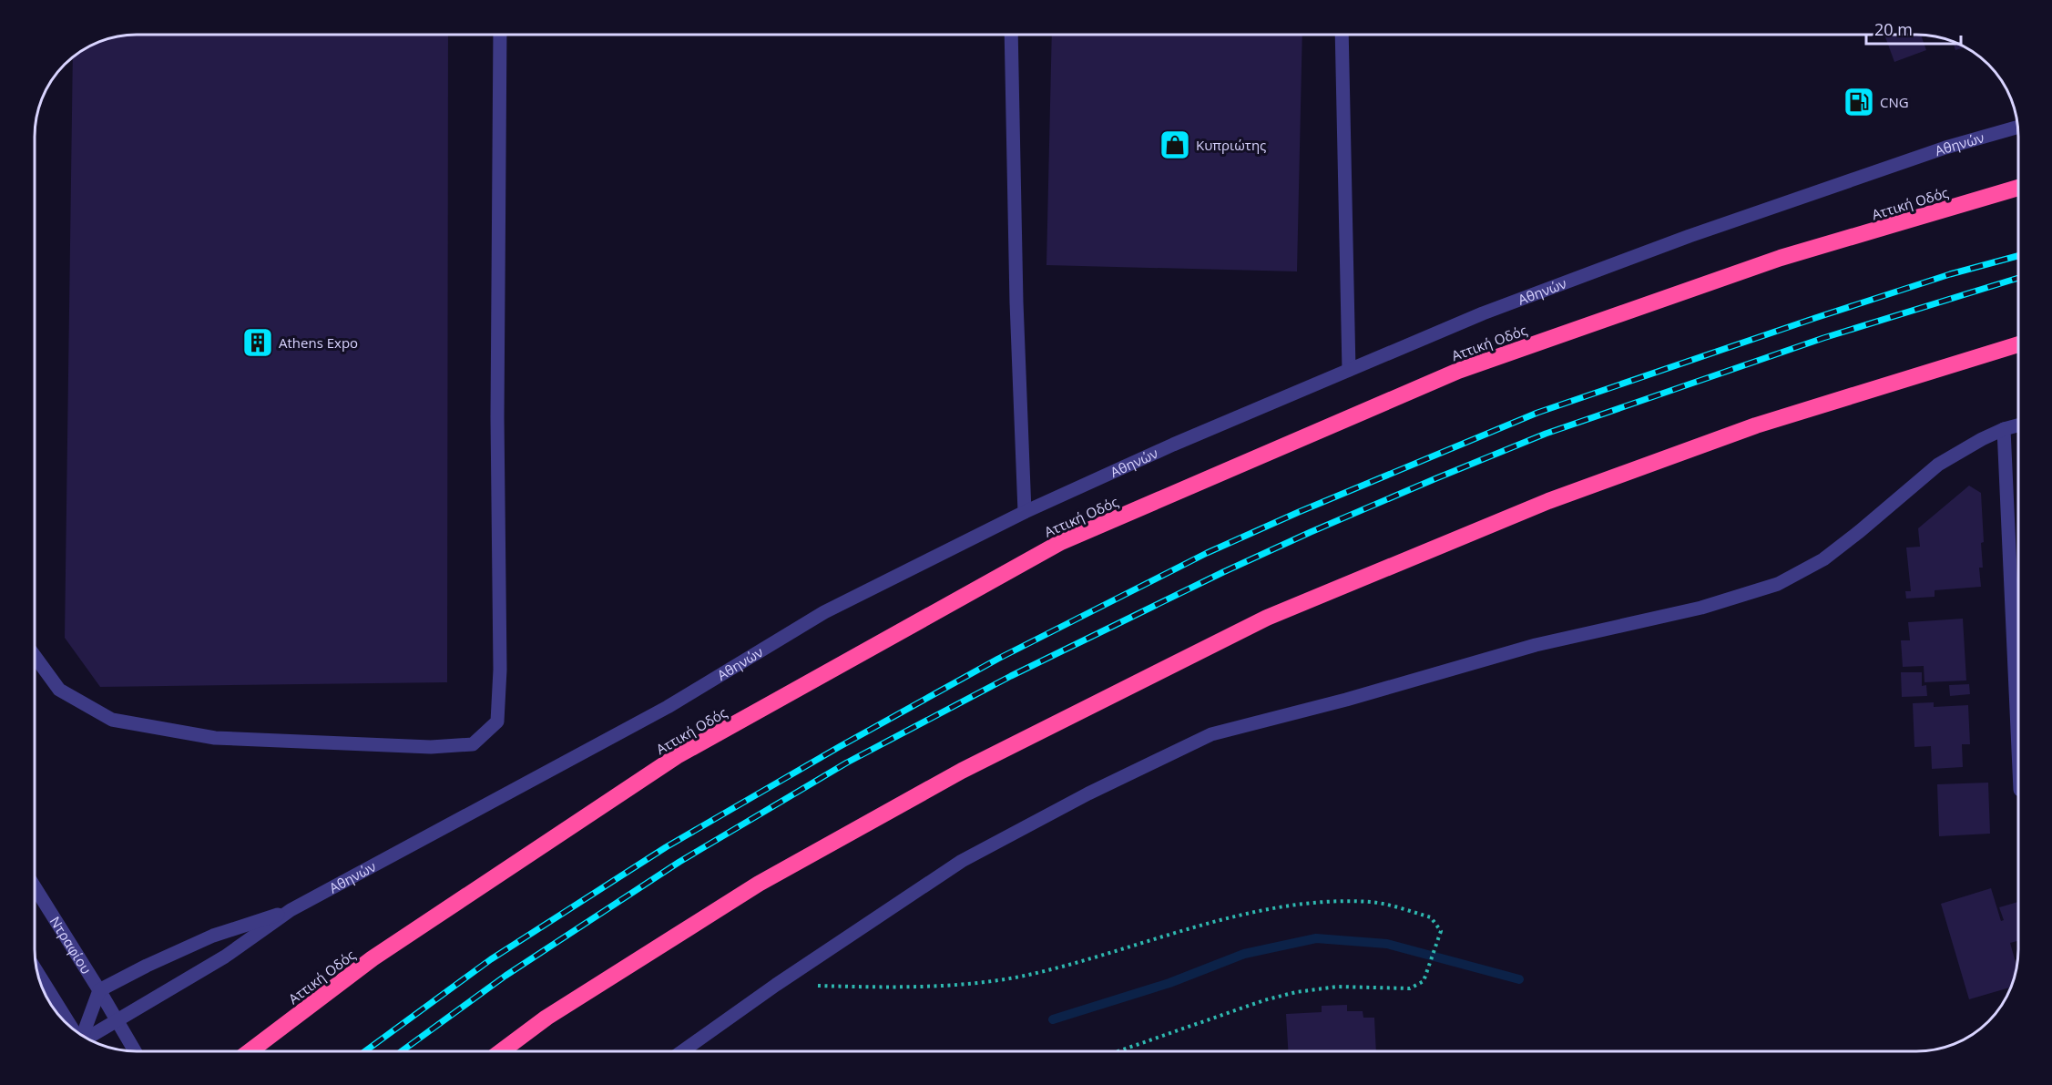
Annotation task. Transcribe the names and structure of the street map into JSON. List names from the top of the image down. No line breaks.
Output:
{"streets":{"highway":["Αττική Οδός"],"street":["Αθηνών","Ντραφίου"]},"crossings":[["Αθηνών","Ντραφίου"]],"places":{"fuel station":["CNG"],"shop":["Κυπριώτης"],"building":["Athens Expo"]},"scale_bar":"20 m"}
